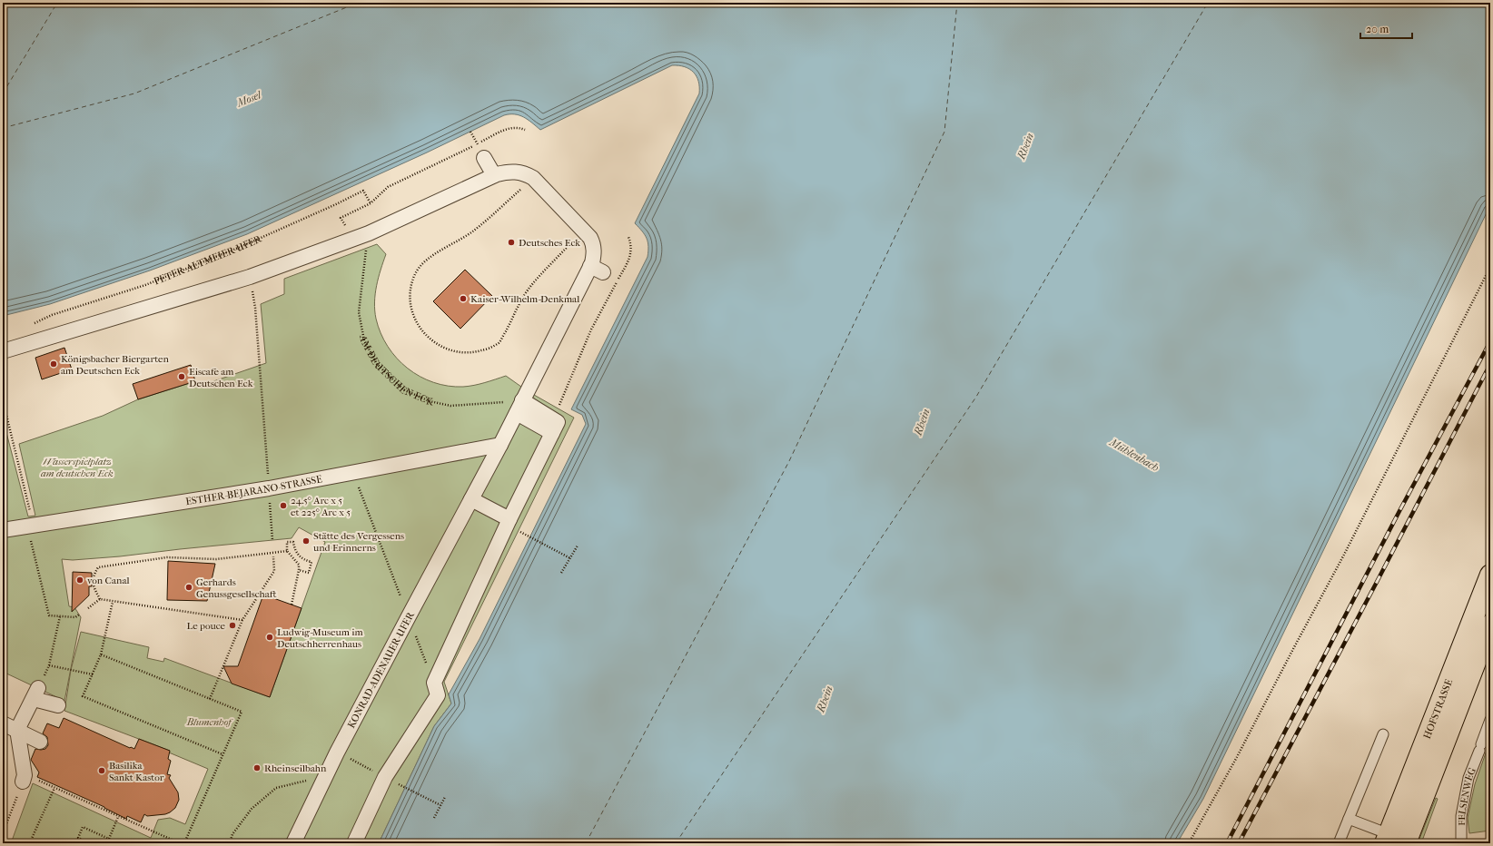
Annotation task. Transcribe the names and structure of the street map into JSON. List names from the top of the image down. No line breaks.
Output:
{"streets":{"main road":["HOFSTRASSE"],"street":["ESTHER-BEJARANO-STRASSE","KONRAD-ADENAUER-UFER"],"lane":["FELSENWEG"],"path":["PETER-ALTMEIER-UFER","AM DEUTSCHEN ECK"]},"crossings":[["AM DEUTSCHEN ECK","KONRAD-ADENAUER-UFER"]],"water":["Mosel","Rhein","Mühlenbach"],"parks":["Wasserspielplatz am deutschen Eck","Blumenhof"],"places":["Deutsches Eck","Kaiser-Wilhelm-Denkmal","Königsbacher Biergarten am Deutschen Eck","Eiscafe am Deutschen Eck","24.5° Arc x 5 et 225° Arc x 5","Stätte des Vergessens und Erinnerns","von Canal","Gerhards Genussgesellschaft","Le pouce","Ludwig-Museum im Deutschherrenhaus","Rheinseilbahn","Basilika Sankt Kastor"],"scale_bar":"20 m"}
